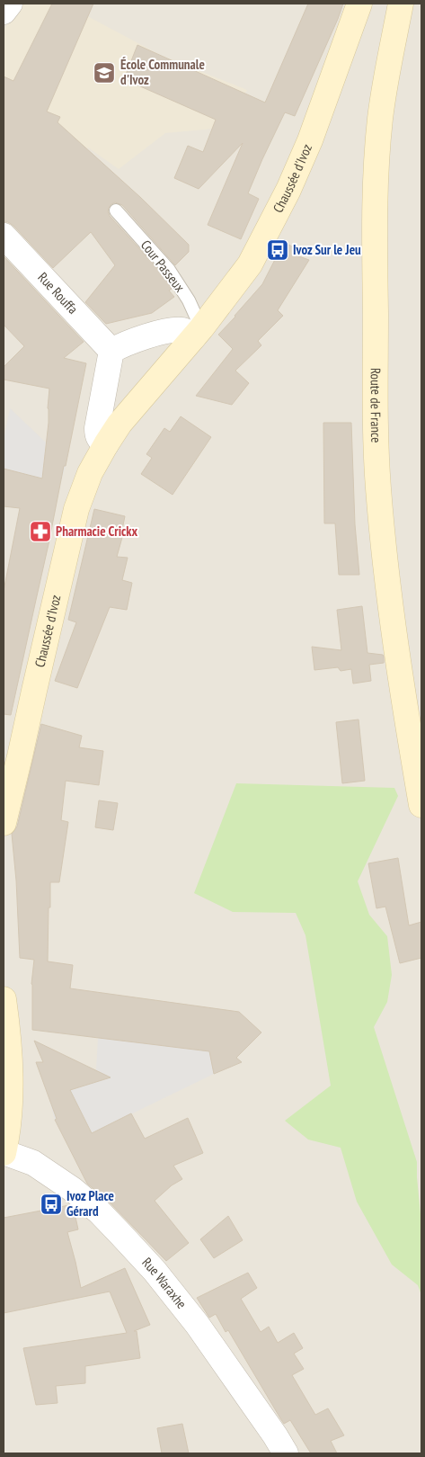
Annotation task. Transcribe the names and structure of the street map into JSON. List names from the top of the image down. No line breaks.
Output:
{"streets":{"main road":["Chaussée d'Ivoz","Route de France"],"street":["Rue Rouffa","Rue Waraxhe"],"lane":["Cour Passeux"]},"crossings":[["Chaussée d'Ivoz","Cour Passeux"]],"places":{"school or university":["École Communale d'Ivoz"],"bus stop":["Ivoz Sur le Jeu","Ivoz Place Gérard"],"pharmacy":["Pharmacie Crickx"]}}
